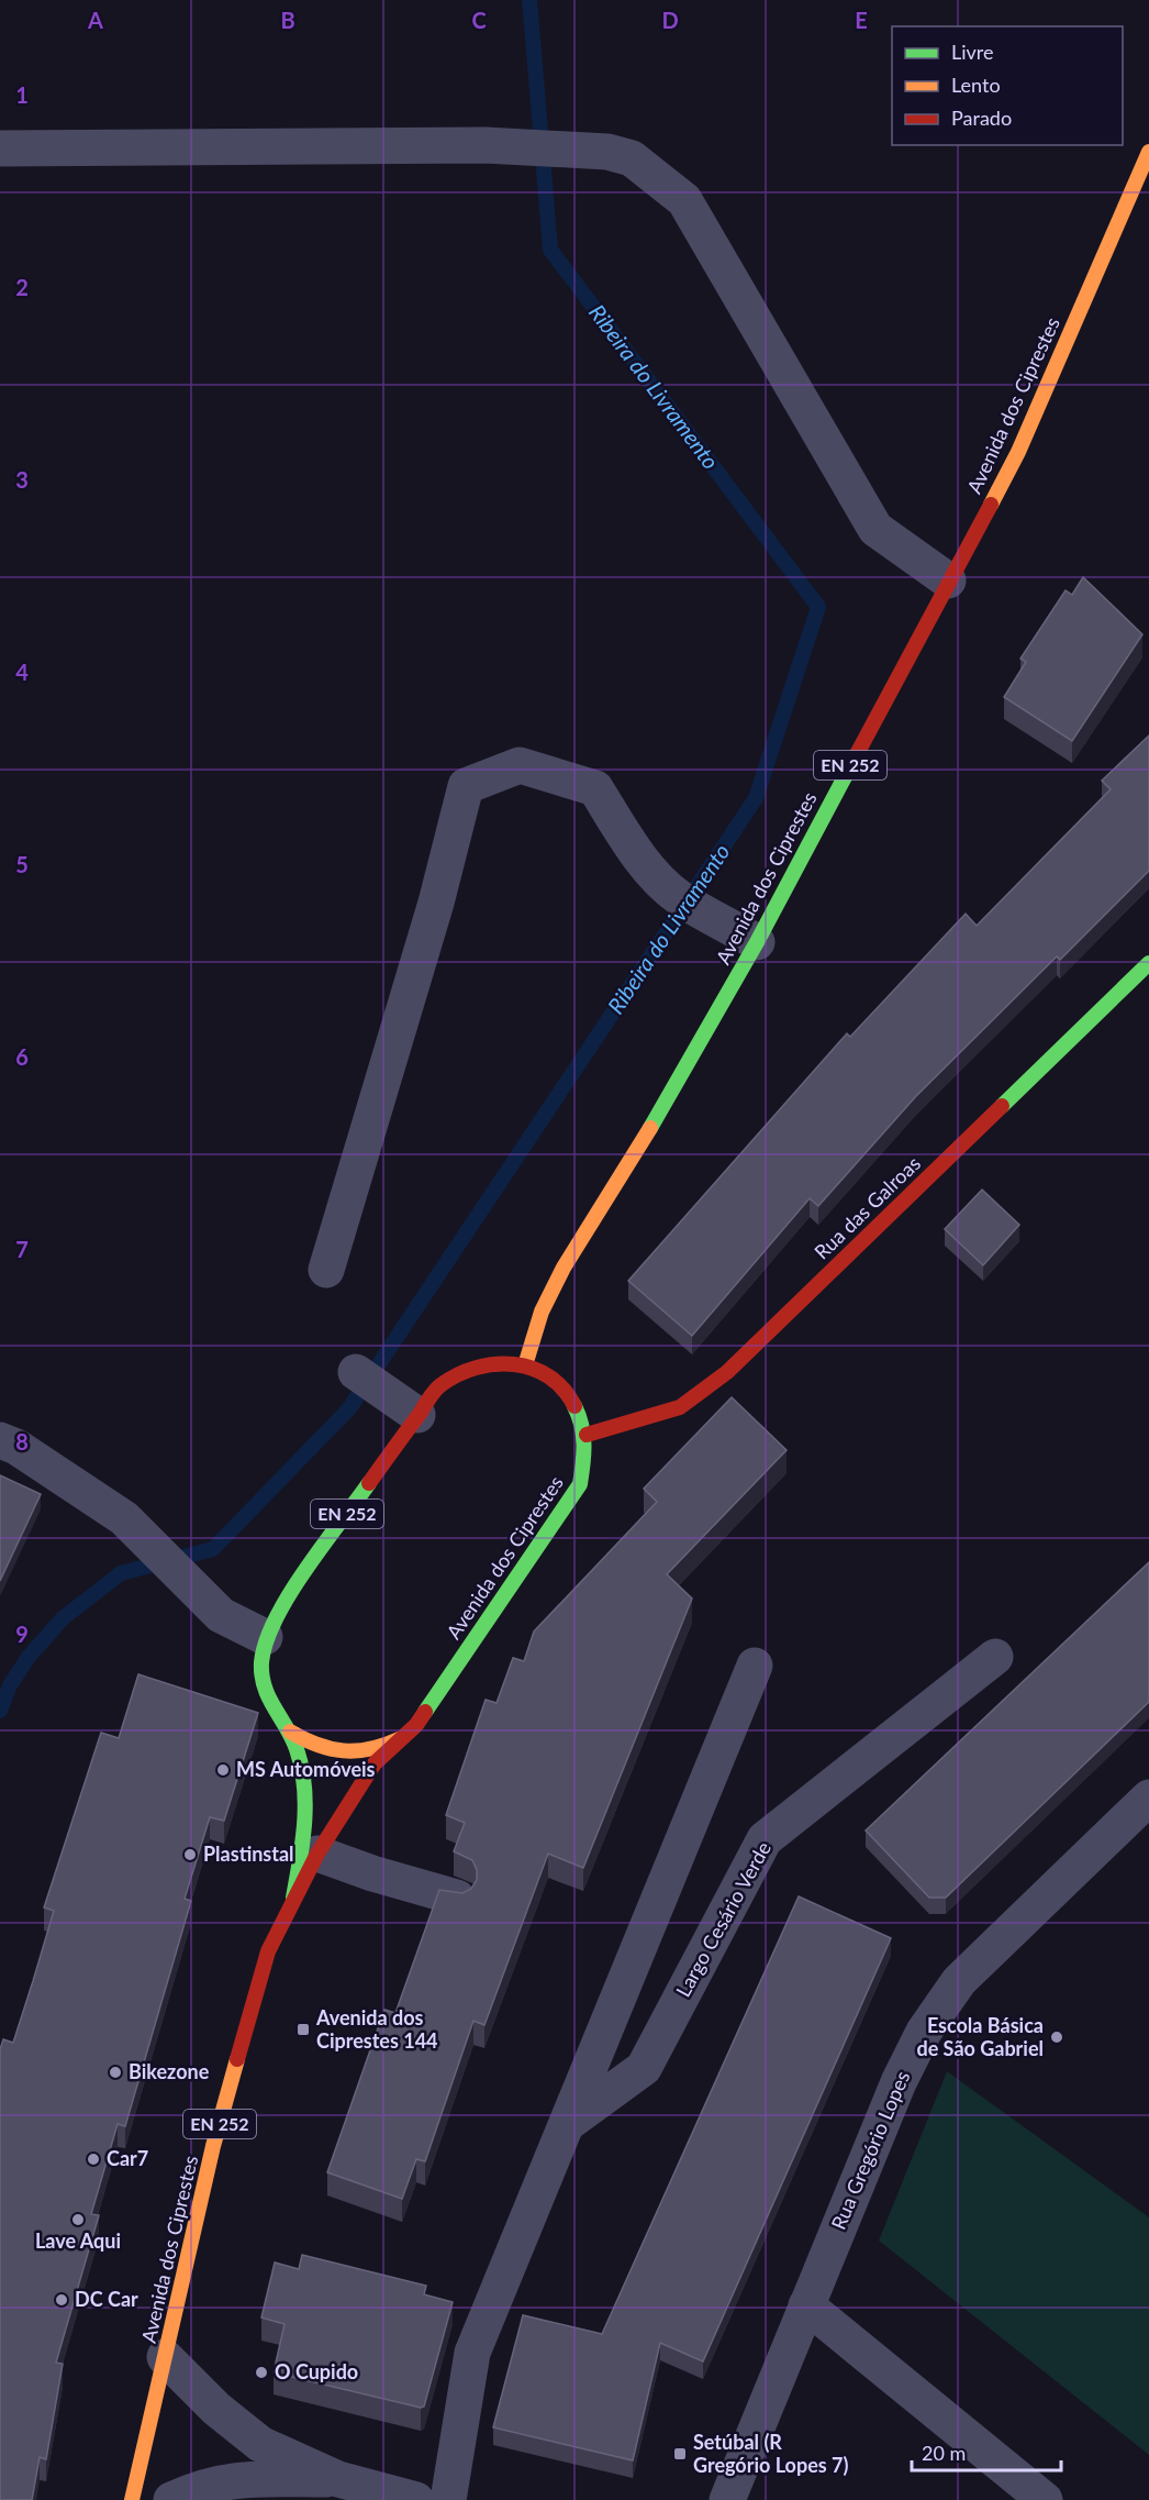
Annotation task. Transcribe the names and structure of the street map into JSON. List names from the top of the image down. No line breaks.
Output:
{"streets":{"main road":["Avenida dos Ciprestes","EN 252","Rua das Galroas"],"street":["Largo Cesário Verde","Rua Gregório Lopes"]},"crossings":[["Avenida dos Ciprestes","Rua das Galroas"]],"water":["Ribeira do Livramento"],"places":{"other":["MS Automóveis","Plastinstal","Escola Básica de São Gabriel","Bikezone","Car7","Lave Aqui","DC Car","O Cupido"],"transit":["Avenida dos Ciprestes 144","Setúbal (R Gregório Lopes 7)"]},"legend":["Livre","Lento","Parado"],"scale_bar":"20 m","grid":{"columns":["A","B","C","D","E"],"rows":["1","2","3","4","5","6","7","8","9"]}}
